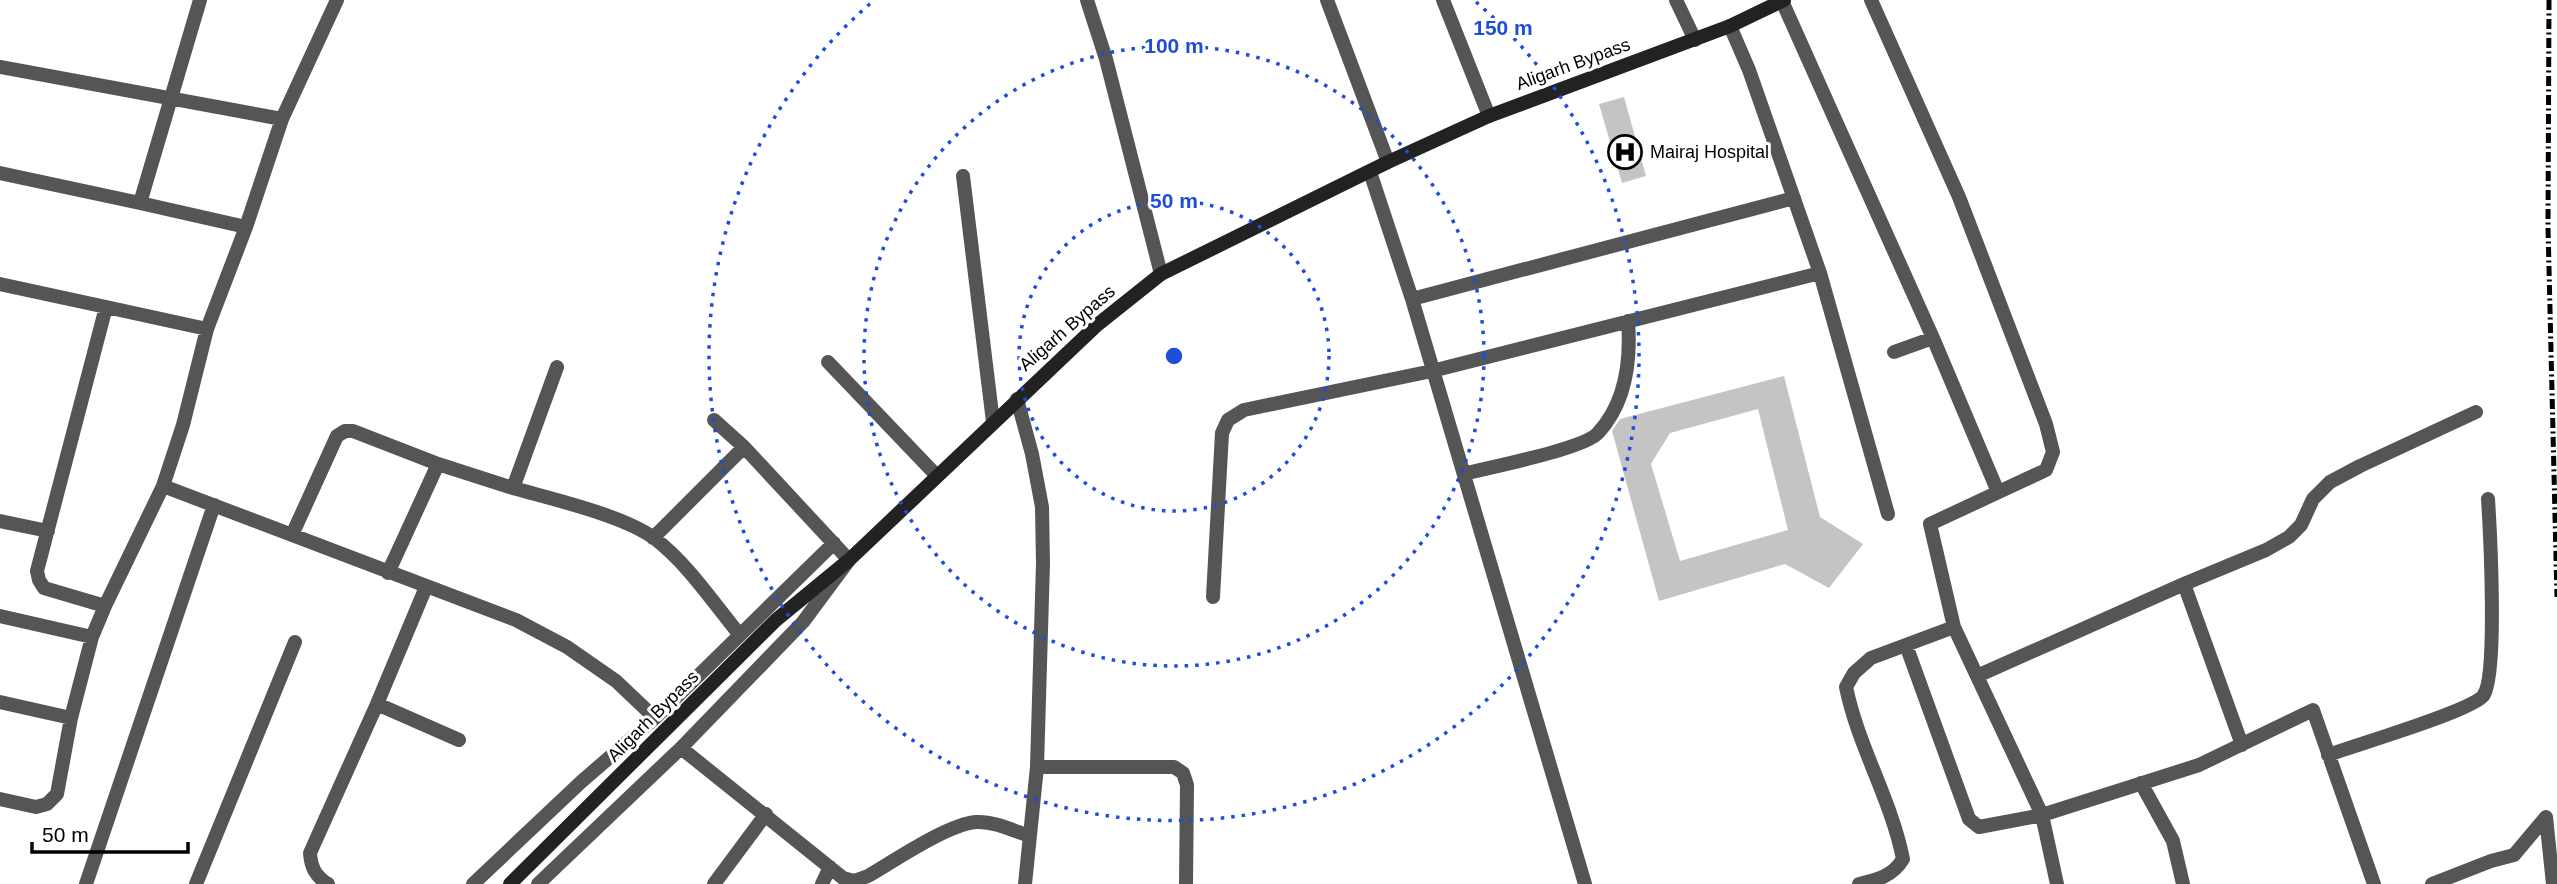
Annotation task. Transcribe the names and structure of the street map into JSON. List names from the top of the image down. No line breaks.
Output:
{"streets":{"main road":["Aligarh Bypass"]},"places":{"hospital":["Mairaj Hospital"]},"scale_bar":"50 m","rings":["150 m","100 m","50 m"]}
